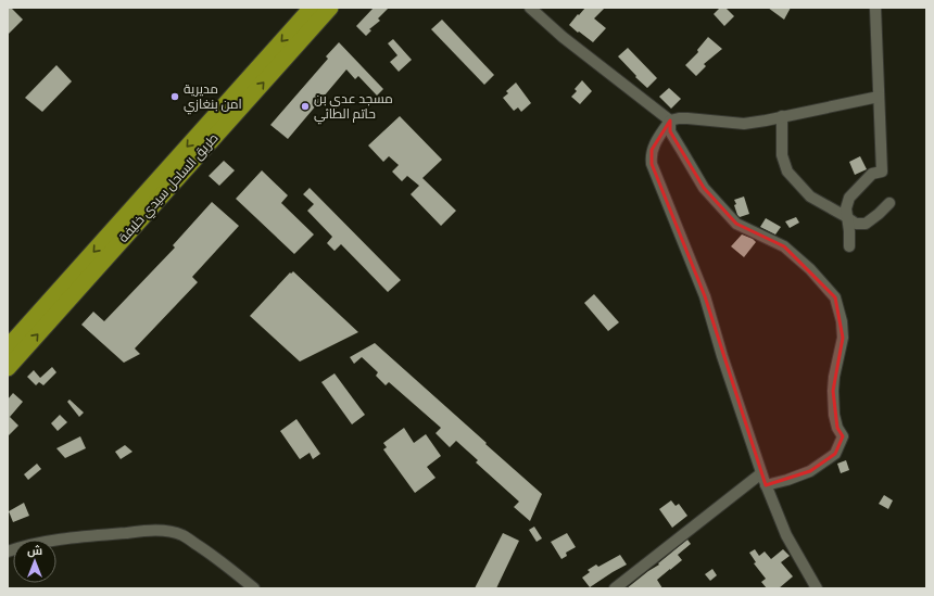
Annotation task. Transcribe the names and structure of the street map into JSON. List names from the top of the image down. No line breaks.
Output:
{"streets":{"highway":["طريق الساحل سيدي خليفة"]},"places":["مديرية امن بنغازي","مسجد عدي بن حاتم الطائي"],"north":"top"}
